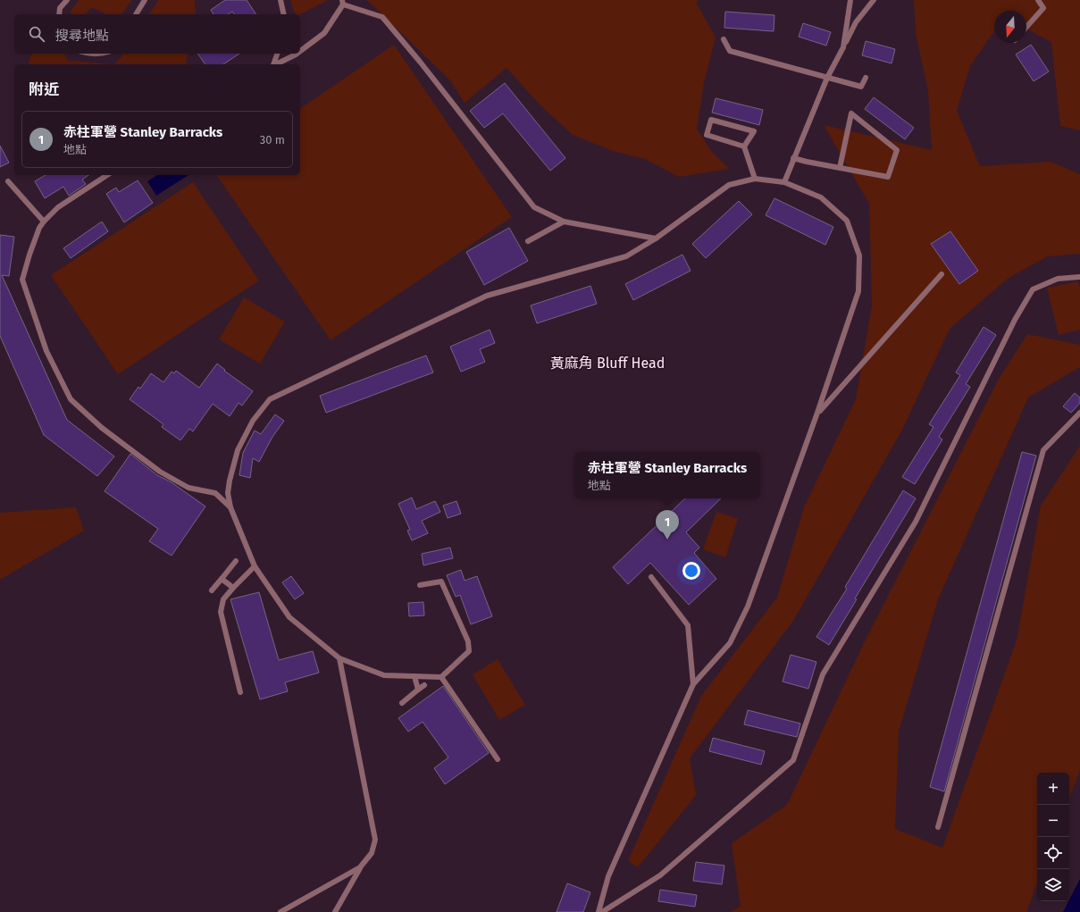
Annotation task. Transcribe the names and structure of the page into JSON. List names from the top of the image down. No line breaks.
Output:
{"districts":["黃麻角 Bluff Head"],"north":"bottom","page":{"search":"搜尋地點","heading":"附近","list":[{"mark":"1","name":"赤柱軍營 Stanley Barracks","note":"地點","value":"30 m"}],"popup":["赤柱軍營 Stanley Barracks","地點"],"pins":"1","map_buttons":["+","−"]}}
